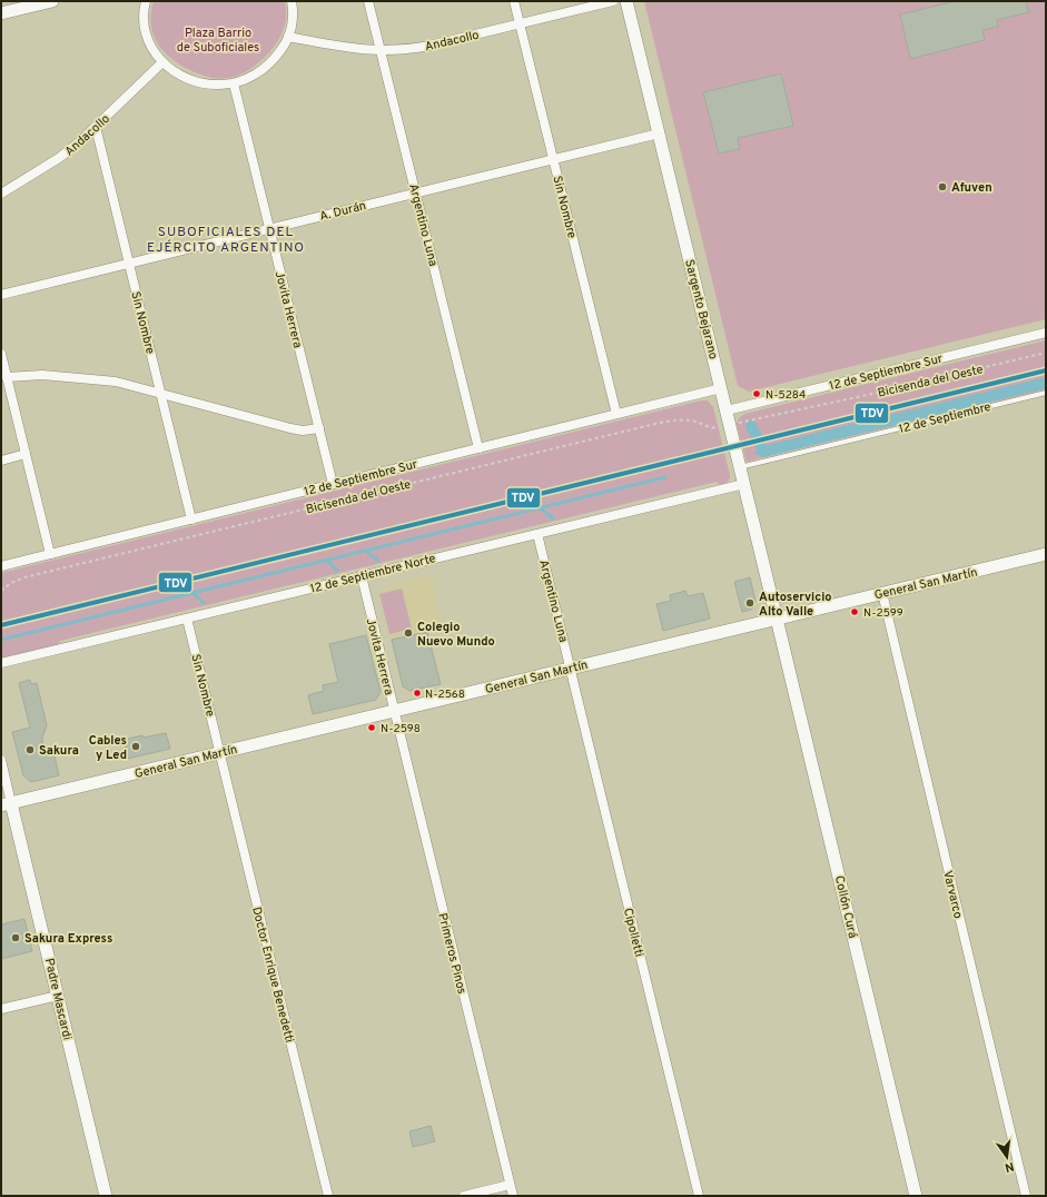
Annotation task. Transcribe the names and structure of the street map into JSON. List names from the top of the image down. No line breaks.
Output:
{"streets":{"main road":["Sargento Bejarano","General San Martín","Collón Curá","Padre Mascardi"],"street":["Andacollo","Sin Nombre","A. Durán","Argentino Luna","Jovita Herrera","12 de Septiembre Sur","12 de Septiembre Norte","Varvarco","Cipolletti","Primeros Pinos","Doctor Enrique Benedetti"],"lane":["12 de Septiembre"],"path":["Bicisenda del Oeste"]},"crossings":[["Andacollo","Sin Nombre"],["Andacollo","Argentino Luna"],["Sin Nombre","A. Durán"],["Sin Nombre","12 de Septiembre Sur"],["Sin Nombre","12 de Septiembre Norte"],["Sin Nombre","General San Martín"],["Sin Nombre","Doctor Enrique Benedetti"],["A. Durán","Argentino Luna"],["A. Durán","Jovita Herrera"],["A. Durán","Sargento Bejarano"],["Argentino Luna","12 de Septiembre Sur"],["Argentino Luna","12 de Septiembre Norte"],["Argentino Luna","General San Martín"],["Argentino Luna","Cipolletti"],["Jovita Herrera","12 de Septiembre Sur"],["Jovita Herrera","12 de Septiembre Norte"],["Jovita Herrera","General San Martín"],["Jovita Herrera","Primeros Pinos"],["Sargento Bejarano","12 de Septiembre Sur"],["Sargento Bejarano","12 de Septiembre"],["Sargento Bejarano","12 de Septiembre Norte"],["Sargento Bejarano","General San Martín"],["Sargento Bejarano","Collón Curá"],["General San Martín","Varvarco"],["General San Martín","Collón Curá"],["General San Martín","Cipolletti"],["General San Martín","Primeros Pinos"],["General San Martín","Doctor Enrique Benedetti"],["General San Martín","Padre Mascardi"]],"districts":["SUBOFICIALES DEL EJÉRCITO ARGENTINO"],"parks":["Plaza Barrio de Suboficiales"],"places":["Afuven","N-5284","Autoservicio Alto Valle","N-2599","Colegio Nuevo Mundo","N-2568","N-2598","Cables y Led","Sakura","Sakura Express"],"lines":["transit line TDV"],"north":"bottom"}
